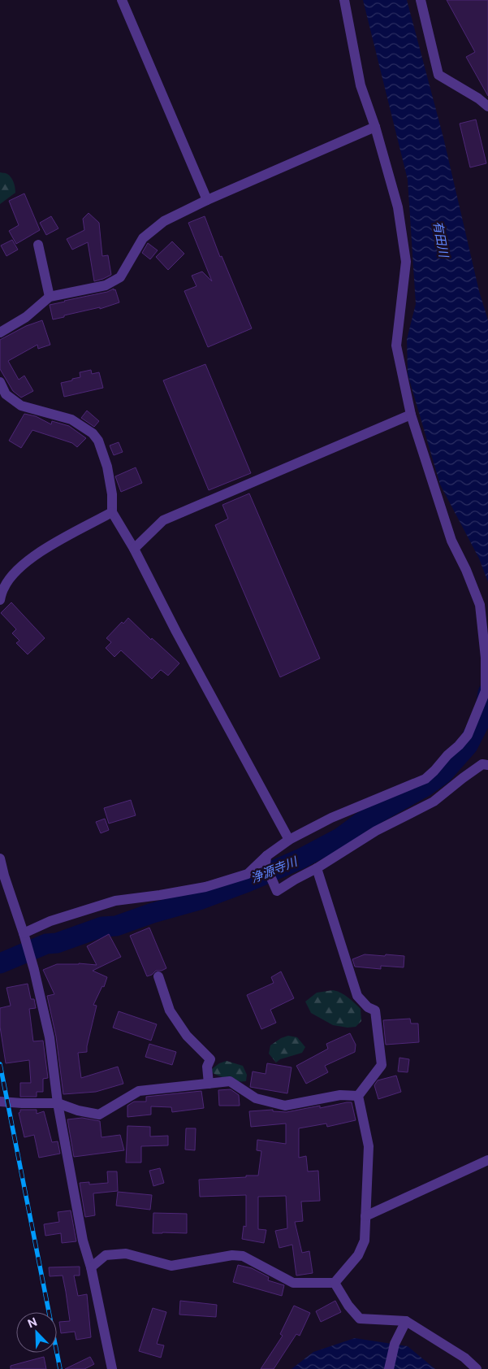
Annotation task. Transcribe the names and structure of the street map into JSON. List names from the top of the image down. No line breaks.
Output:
{"water":["有田川","浄源寺川"],"north":"top left"}
